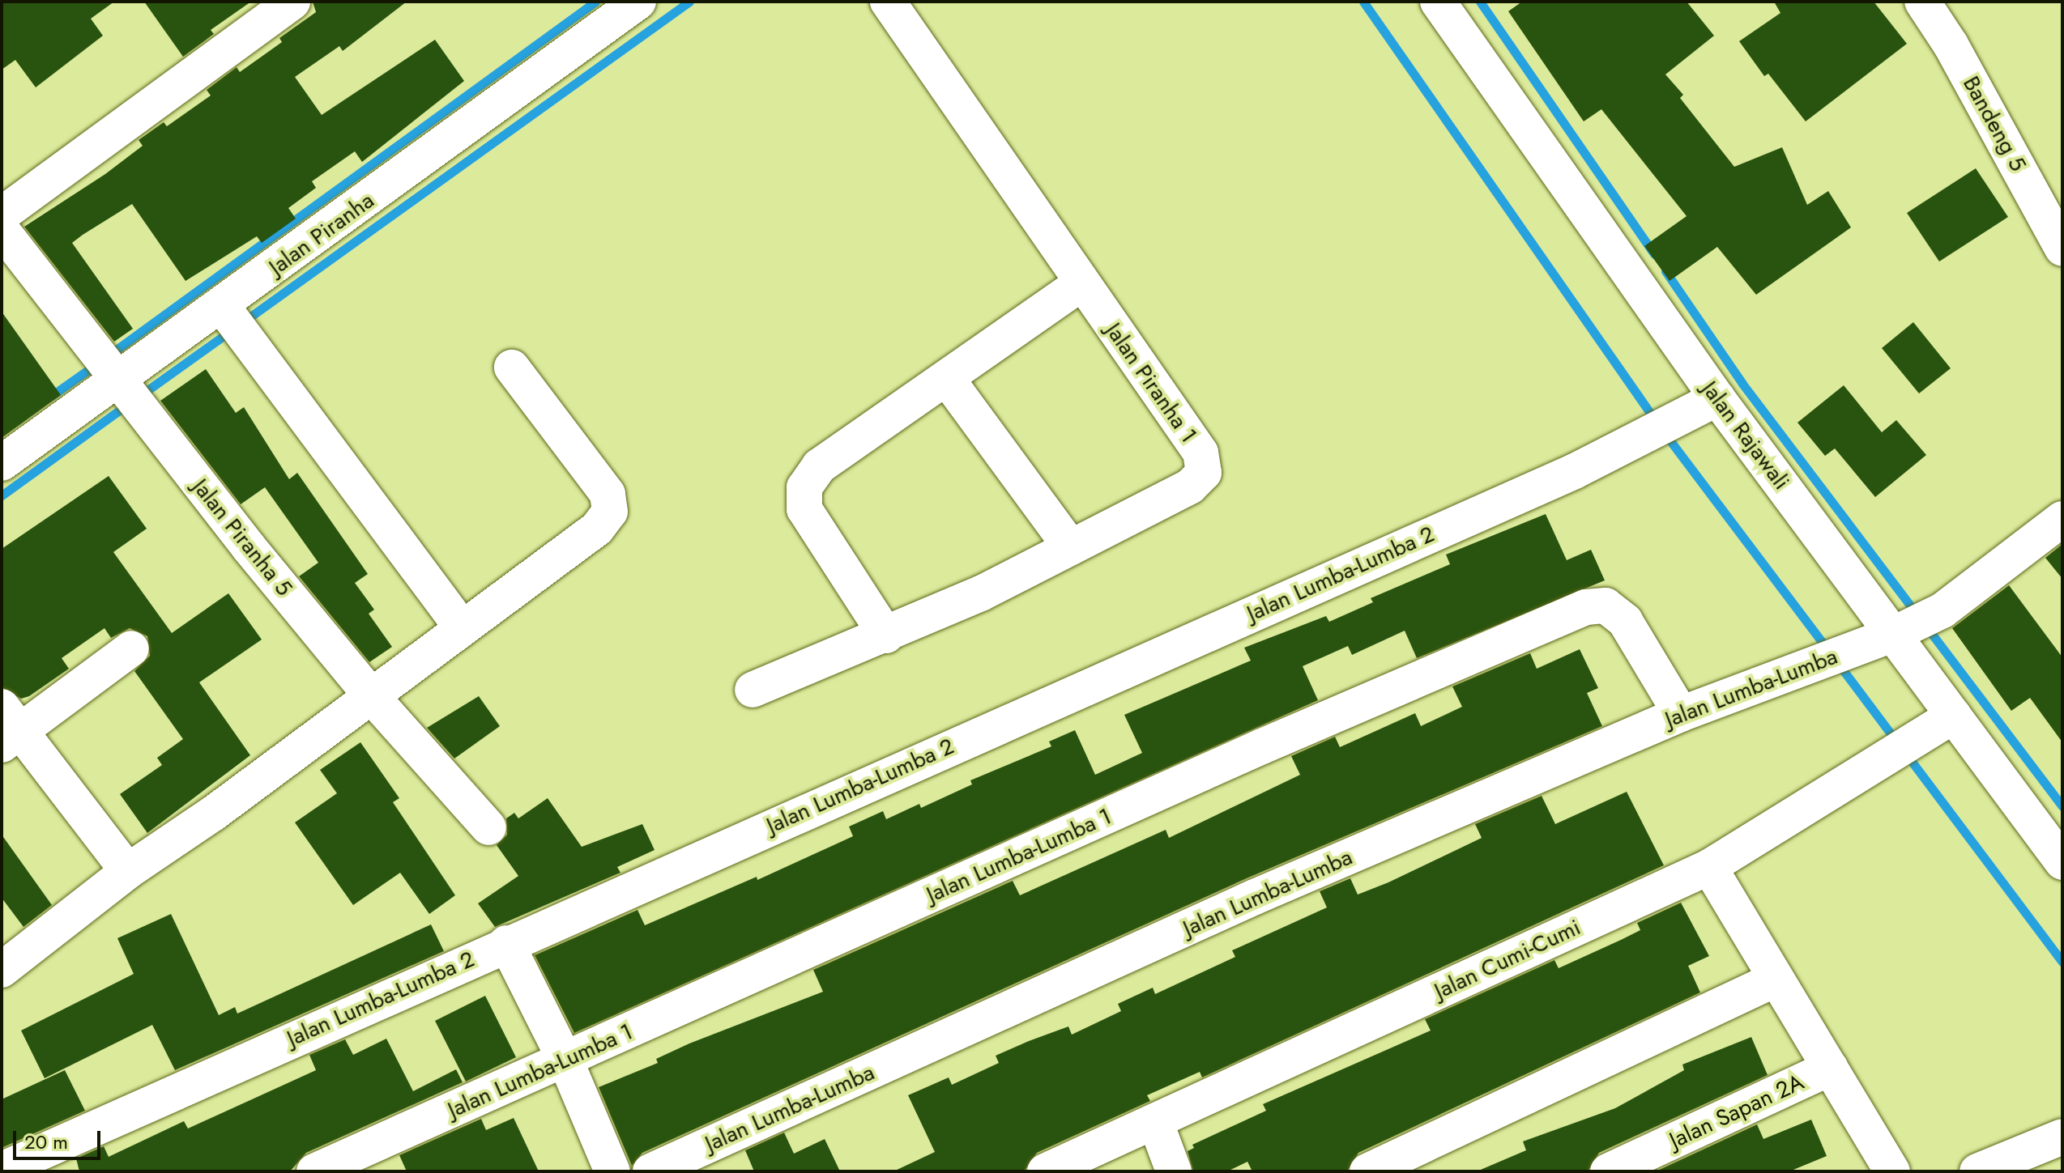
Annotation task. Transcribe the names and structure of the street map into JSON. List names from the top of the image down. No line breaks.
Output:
{"streets":{"street":["Bandeng 5","Jalan Piranha","Jalan Piranha 1","Jalan Rajawali","Jalan Piranha 5","Jalan Lumba-Lumba 2","Jalan Lumba-Lumba","Jalan Lumba-Lumba 1","Jalan Cumi-Cumi","Jalan Sapan 2A"]},"crossings":[["Jalan Piranha","Jalan Piranha 5"],["Jalan Rajawali","Jalan Lumba-Lumba 2"],["Jalan Rajawali","Jalan Lumba-Lumba"],["Jalan Rajawali","Jalan Cumi-Cumi"],["Jalan Lumba-Lumba","Jalan Lumba-Lumba 1"]],"scale_bar":"20 m"}
